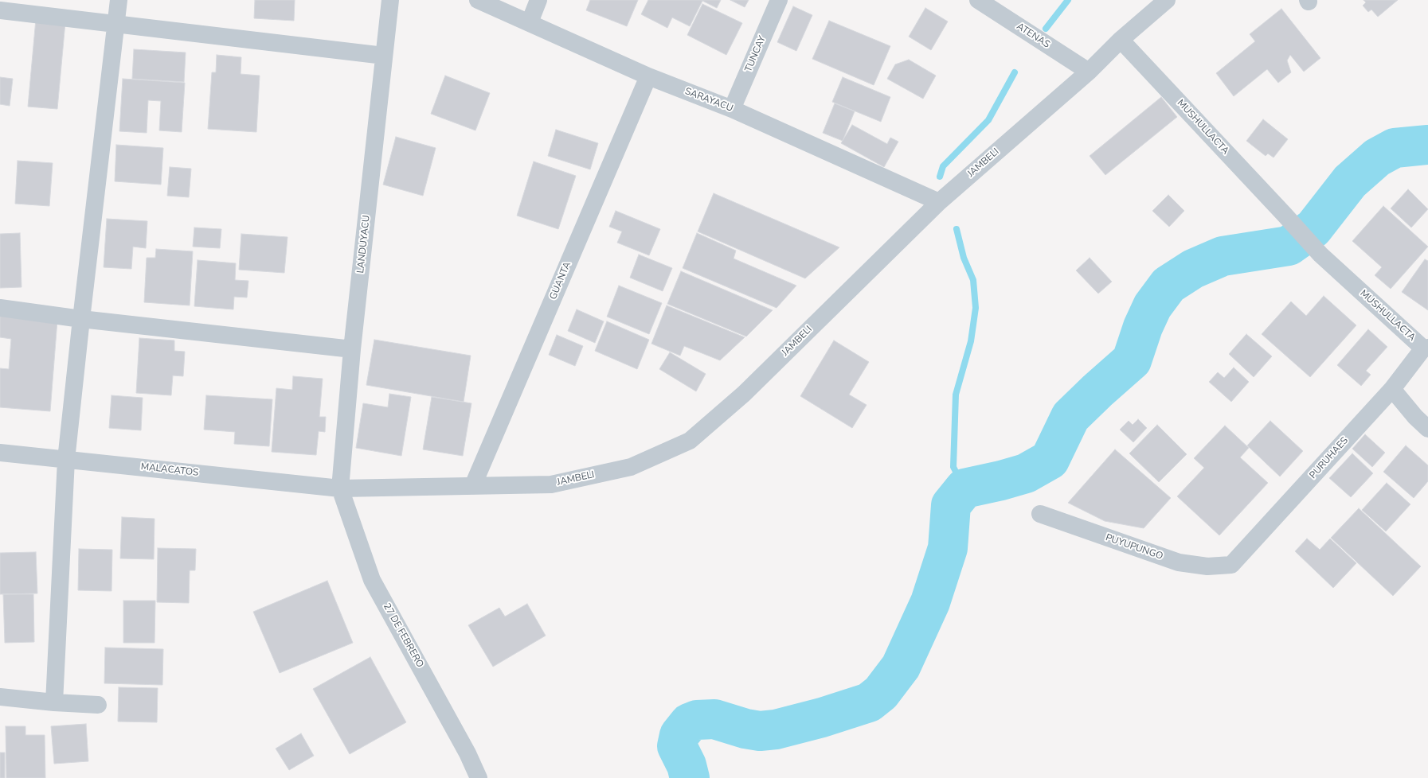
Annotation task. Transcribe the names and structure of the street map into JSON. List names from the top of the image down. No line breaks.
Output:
{"streets":{"street":["ATENAS","TUNCAY","SARAYACU","MUSHULLACTA","JAMBELI","LANDUYACU","GUANTA","PURUHAES","MALACATOS","PUYUPUNGO","27 DE FEBRERO"]},"crossings":[["ATENAS","JAMBELI"],["TUNCAY","SARAYACU"],["SARAYACU","JAMBELI"],["SARAYACU","GUANTA"],["MUSHULLACTA","JAMBELI"],["MUSHULLACTA","PURUHAES"],["JAMBELI","LANDUYACU"],["JAMBELI","GUANTA"],["JAMBELI","MALACATOS"],["JAMBELI","27 DE FEBRERO"],["LANDUYACU","MALACATOS"],["LANDUYACU","27 DE FEBRERO"],["PURUHAES","PUYUPUNGO"],["MALACATOS","27 DE FEBRERO"]]}
